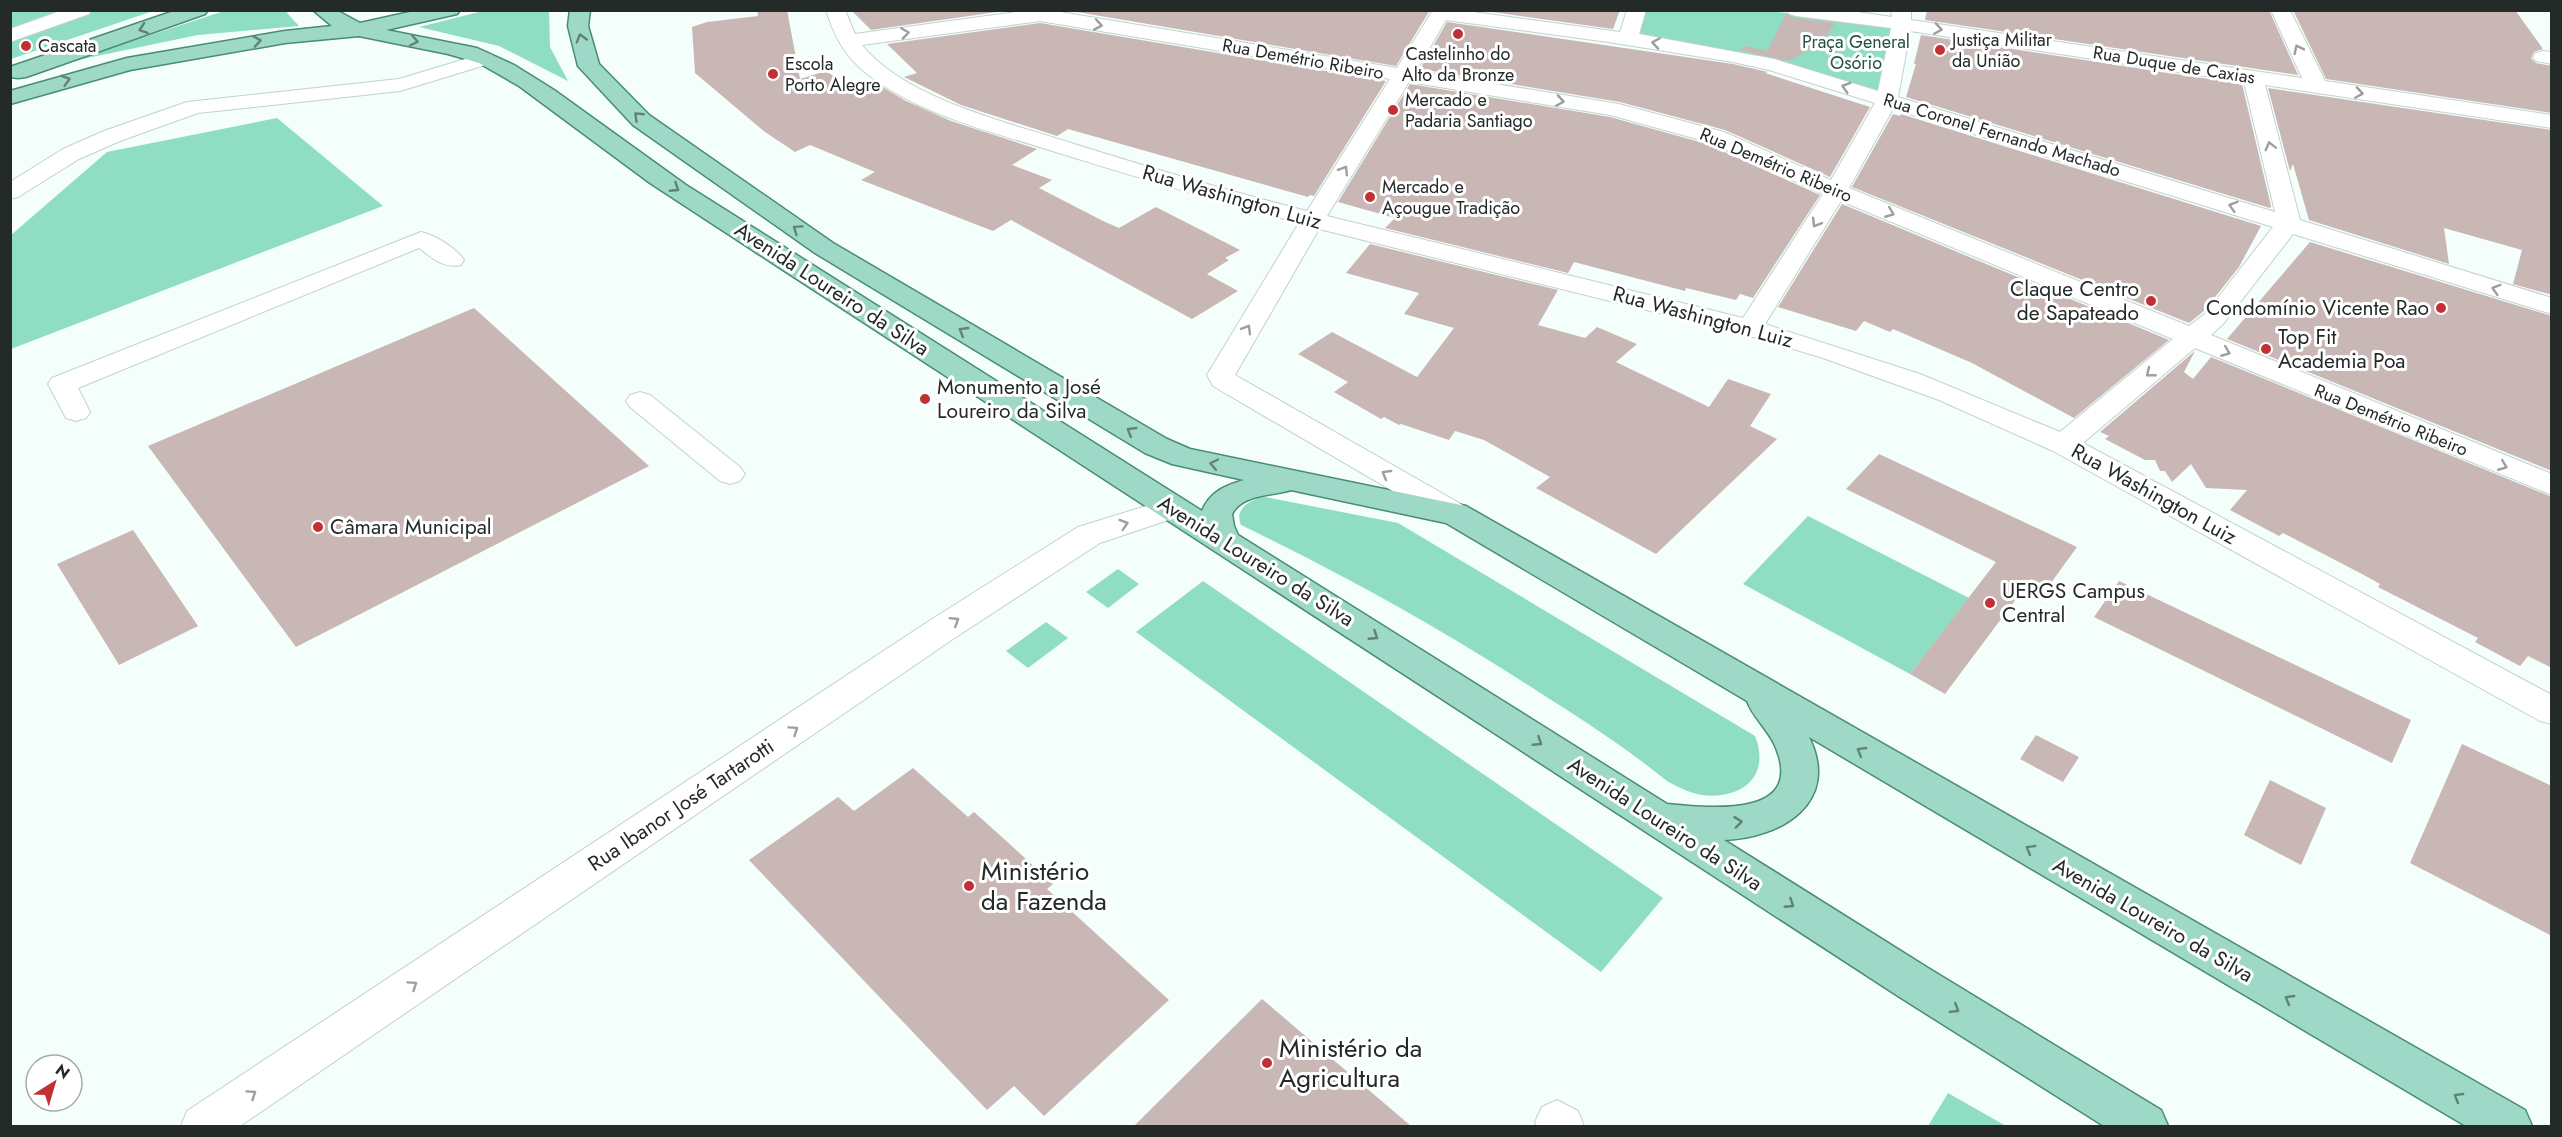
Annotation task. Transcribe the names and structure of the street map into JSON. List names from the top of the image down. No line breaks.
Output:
{"streets":{"main road":["Avenida Loureiro da Silva"],"street":["Rua Demétrio Ribeiro","Rua Duque de Caxias","Rua Coronel Fernando Machado","Rua Washington Luiz","Rua Ibanor José Tartarotti"]},"crossings":[["Rua Demétrio Ribeiro","Rua Washington Luiz"],["Rua Washington Luiz","Avenida Loureiro da Silva"],["Avenida Loureiro da Silva","Rua Ibanor José Tartarotti"]],"one_way":["Rua Demétrio Ribeiro","Rua Duque de Caxias","Rua Coronel Fernando Machado","Rua Ibanor José Tartarotti"],"parks":["Praça General Osório"],"places":["Castelinho do Alto da Bronze","Cascata","Justiça Militar da União","Escola Porto Alegre","Mercado e Padaria Santiago","Mercado e Açougue Tradição","Claque Centro de Sapateado","Condomínio Vicente Rao","Top Fit Academia Poa","Monumento a José Loureiro da Silva","Câmara Municipal","UERGS Campus Central","Ministério da Fazenda","Ministério da Agricultura"],"north":"top right"}
